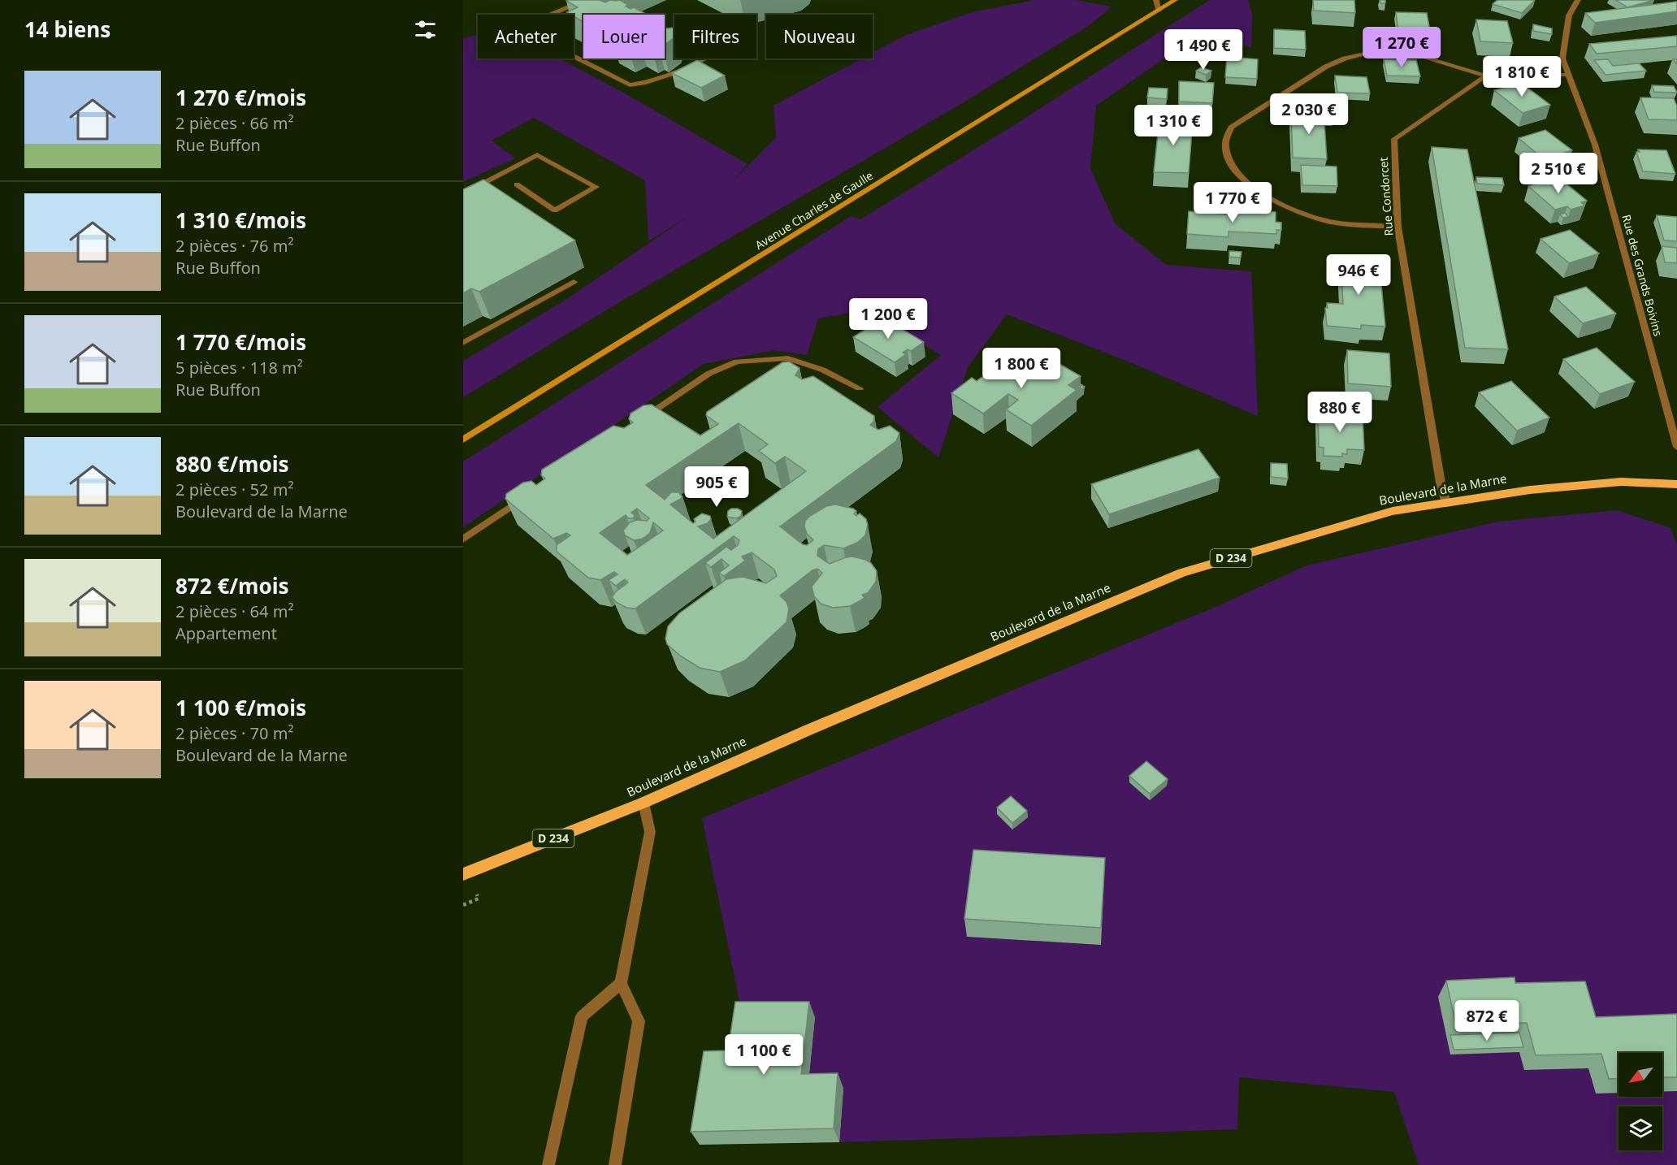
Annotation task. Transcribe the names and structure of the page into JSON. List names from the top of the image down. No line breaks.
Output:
{"streets":{"main road":["Avenue Charles de Gaulle","Boulevard de la Marne","D 234"],"street":["Rue Condorcet","Rue des Grands Boivins"]},"crossings":[["Rue Condorcet","Boulevard de la Marne"]],"north":"bottom left","page":{"heading":"14 biens","chip":["Acheter","Louer","Filtres","Nouveau"],"price":["1 270 €","1 490 €","1 810 €","2 030 €","1 310 €","2 510 €","1 770 €","946 €","1 200 €","1 800 €","880 €","905 €","872 €","1 100 €"],"list":[{"name":"1 270 €/mois","note":"2 pièces · 66 m² · Rue Buffon"},{"name":"1 310 €/mois","note":"2 pièces · 76 m² · Rue Buffon"},{"name":"1 770 €/mois","note":"5 pièces · 118 m² · Rue Buffon"},{"name":"880 €/mois","note":"2 pièces · 52 m² · Boulevard de la Marne"},{"name":"872 €/mois","note":"2 pièces · 64 m² · Appartement"},{"name":"1 100 €/mois","note":"2 pièces · 70 m² · Boulevard de la Marne"}]}}
